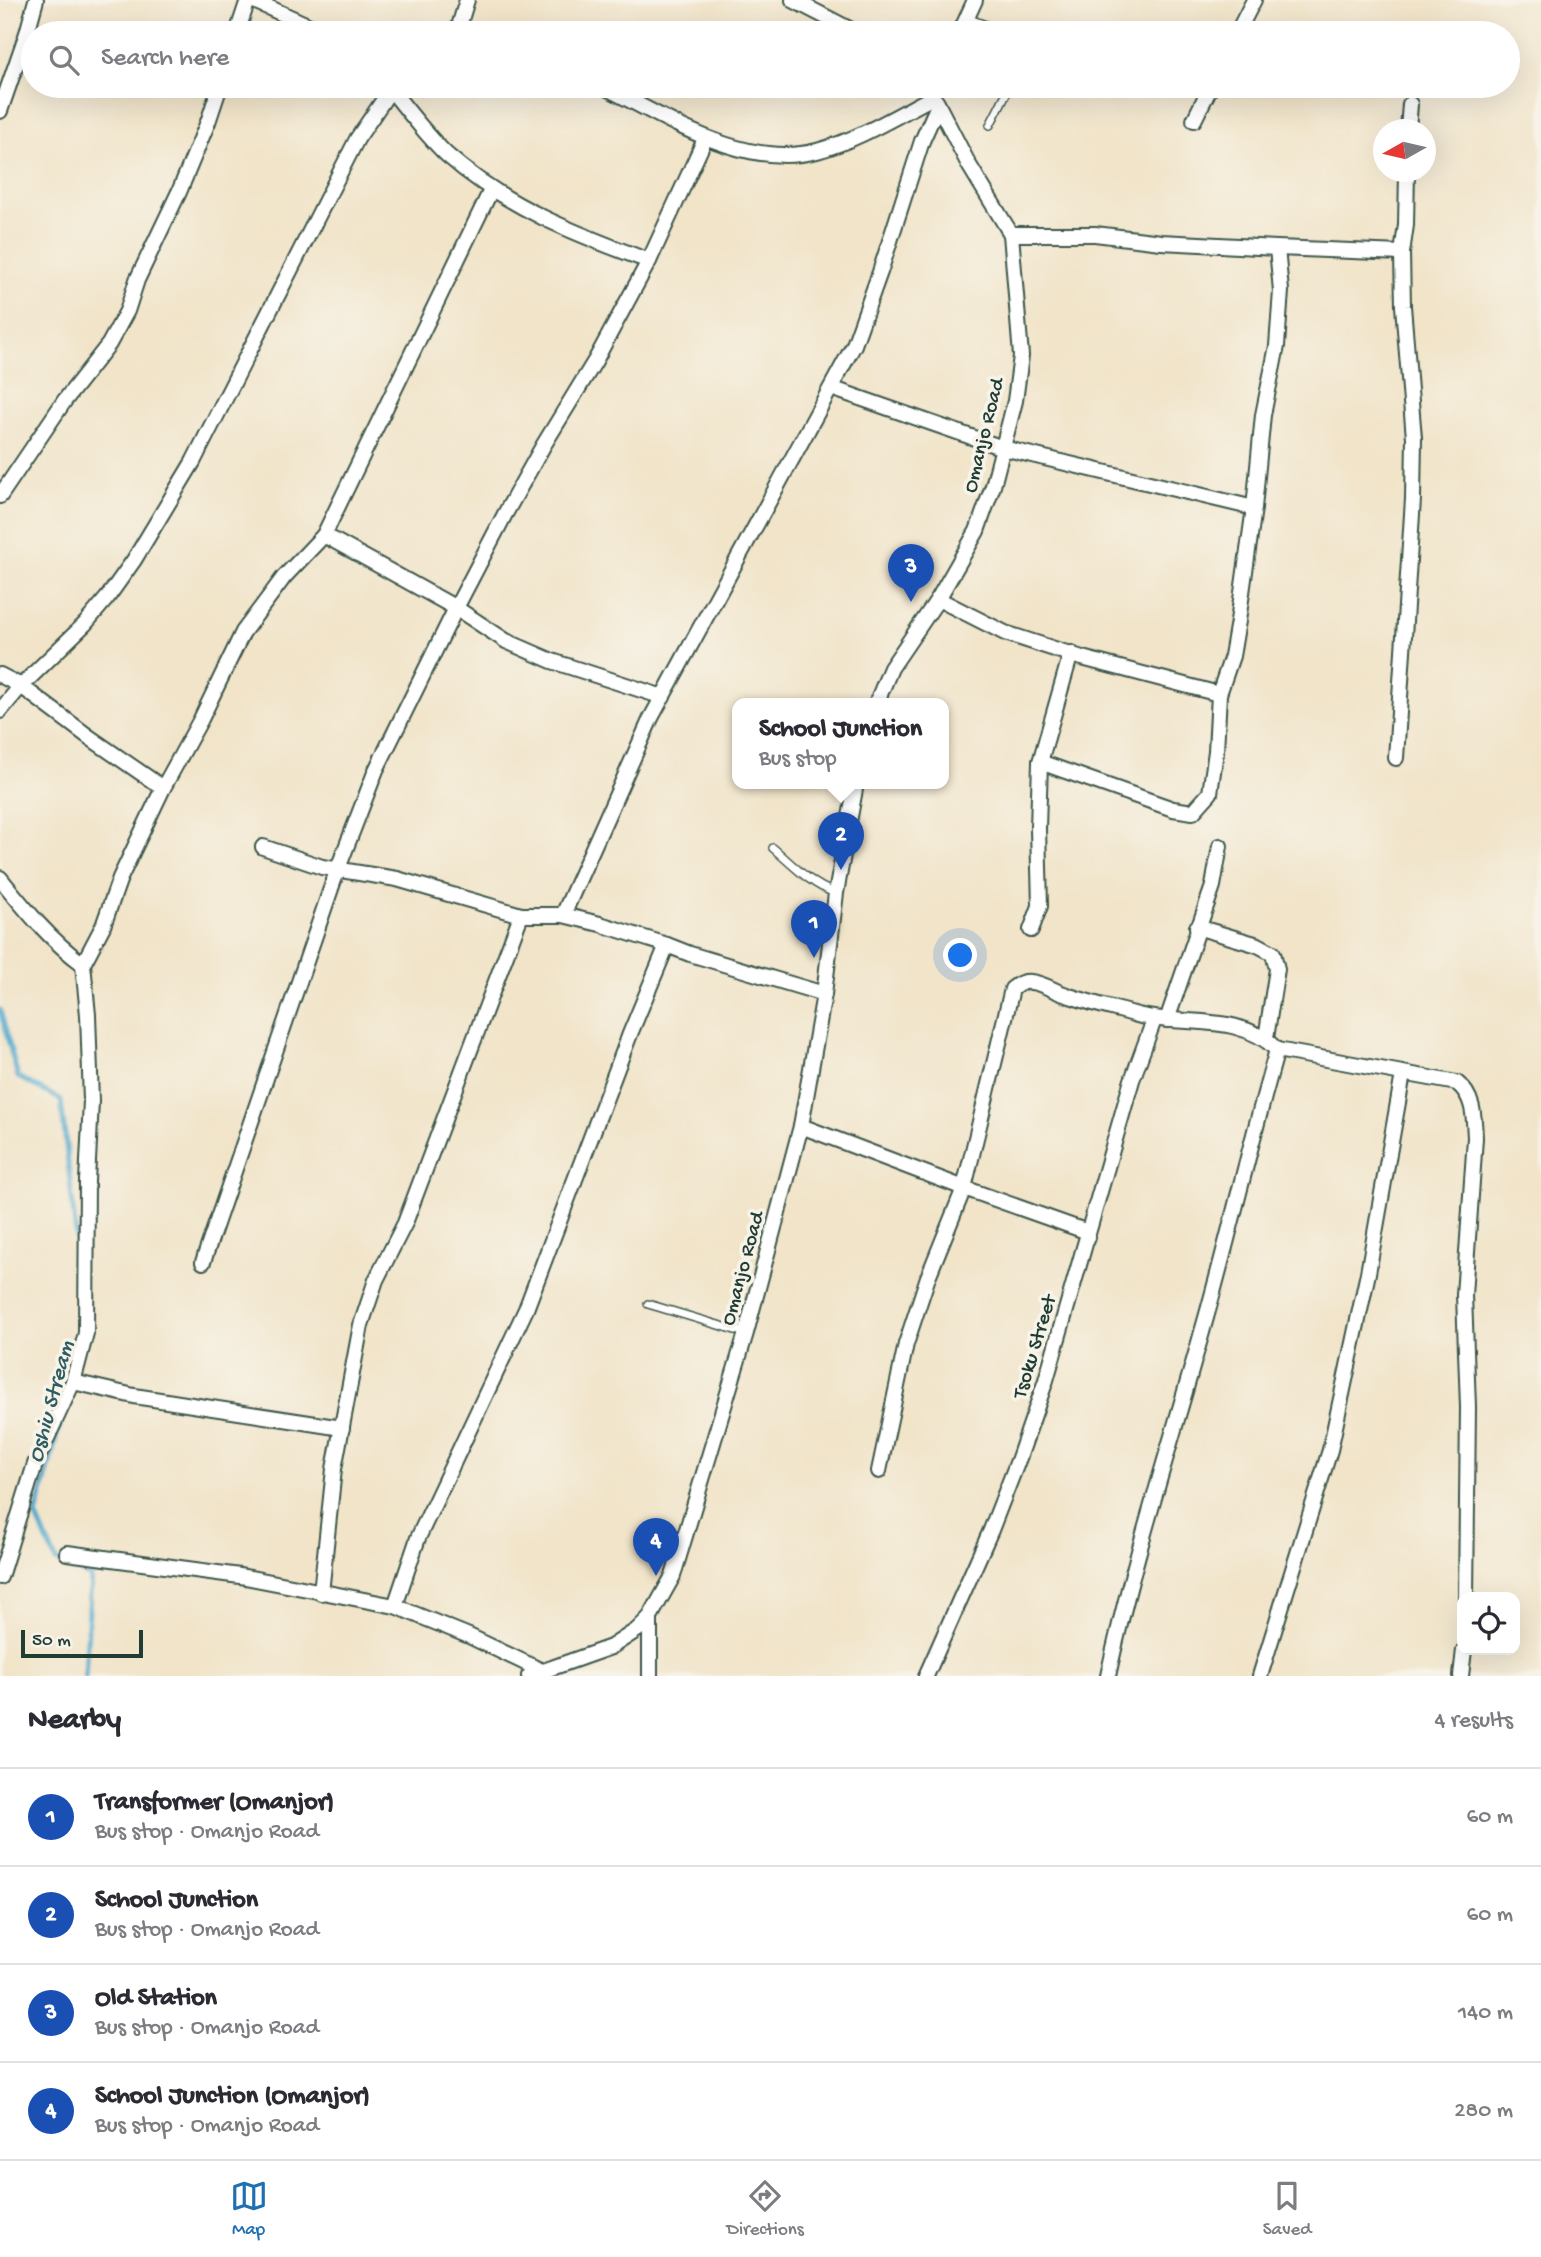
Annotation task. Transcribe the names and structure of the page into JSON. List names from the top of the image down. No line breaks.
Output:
{"streets":{"street":["Omanjo Road","Tsoku Street"]},"water":["Oshiu Stream"],"scale_bar":"50 m","north":"left","page":{"search":"Search here","pins":["3","2","1","4"],"popup":["School Junction","Bus stop"],"scale":"50 m","heading":["Nearby","4 results"],"list":[{"mark":"1","name":"Transformer (Omanjor)","note":"Bus stop · Omanjo Road","value":"60 m"},{"mark":"2","name":"School Junction","note":"Bus stop · Omanjo Road","value":"60 m"},{"mark":"3","name":"Old Station","note":"Bus stop · Omanjo Road","value":"140 m"},{"mark":"4","name":"School Junction (Omanjor)","note":"Bus stop · Omanjo Road","value":"280 m"}],"nav":["Map","Directions","Saved"]}}
